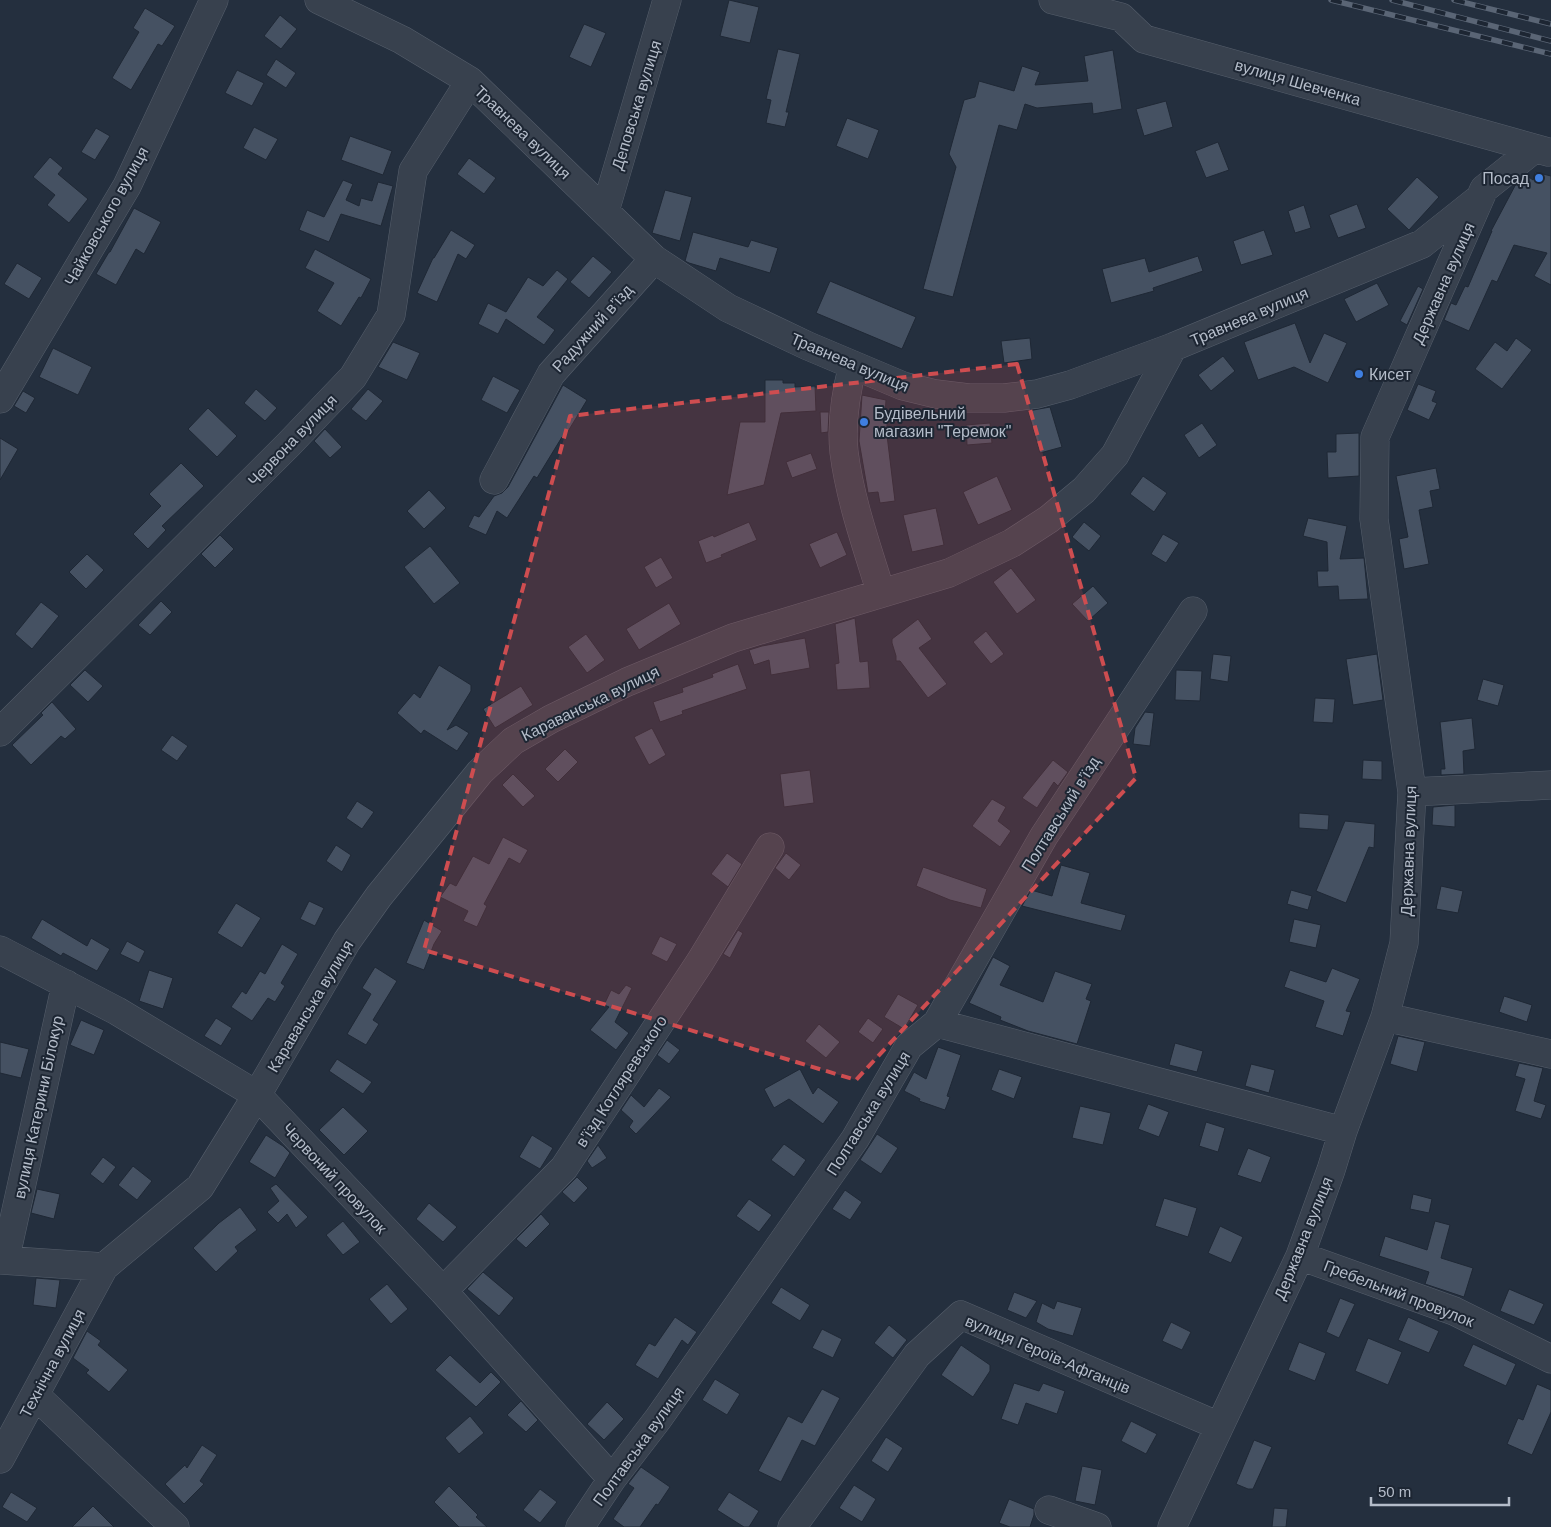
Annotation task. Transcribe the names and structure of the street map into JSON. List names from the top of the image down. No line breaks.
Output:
{"streets":{"street":["вулиця Шевченка","Деповська вулиця","Травнева вулиця","Чайковського вулиця","Державна вулиця","Радужний в’їзд","Червона вулиця","Караванська вулиця","Полтавський в’їзд","в’їзд Котляревського","вулиця Катерини Білокур","Полтавська вулиця","Червоний провулок","Гребельний провулок","вулиця Героїв-Афганців","Технічна вулиця"]},"crossings":[["вулиця Шевченка","Державна вулиця"],["Деповська вулиця","Травнева вулиця"],["Травнева вулиця","Державна вулиця"],["Травнева вулиця","Радужний в’їзд"],["Травнева вулиця","Червона вулиця"],["Травнева вулиця","Караванська вулиця"],["Державна вулиця","Гребельний провулок"],["Державна вулиця","вулиця Героїв-Афганців"],["Караванська вулиця","Червоний провулок"],["Караванська вулиця","Технічна вулиця"],["Полтавський в’їзд","Полтавська вулиця"],["в’їзд Котляревського","Червоний провулок"],["вулиця Катерини Білокур","Червоний провулок"],["Полтавська вулиця","Червоний провулок"]],"places":["Посад","Кисет","Будівельний магазин \"Теремок\""],"scale_bar":"50 m"}
